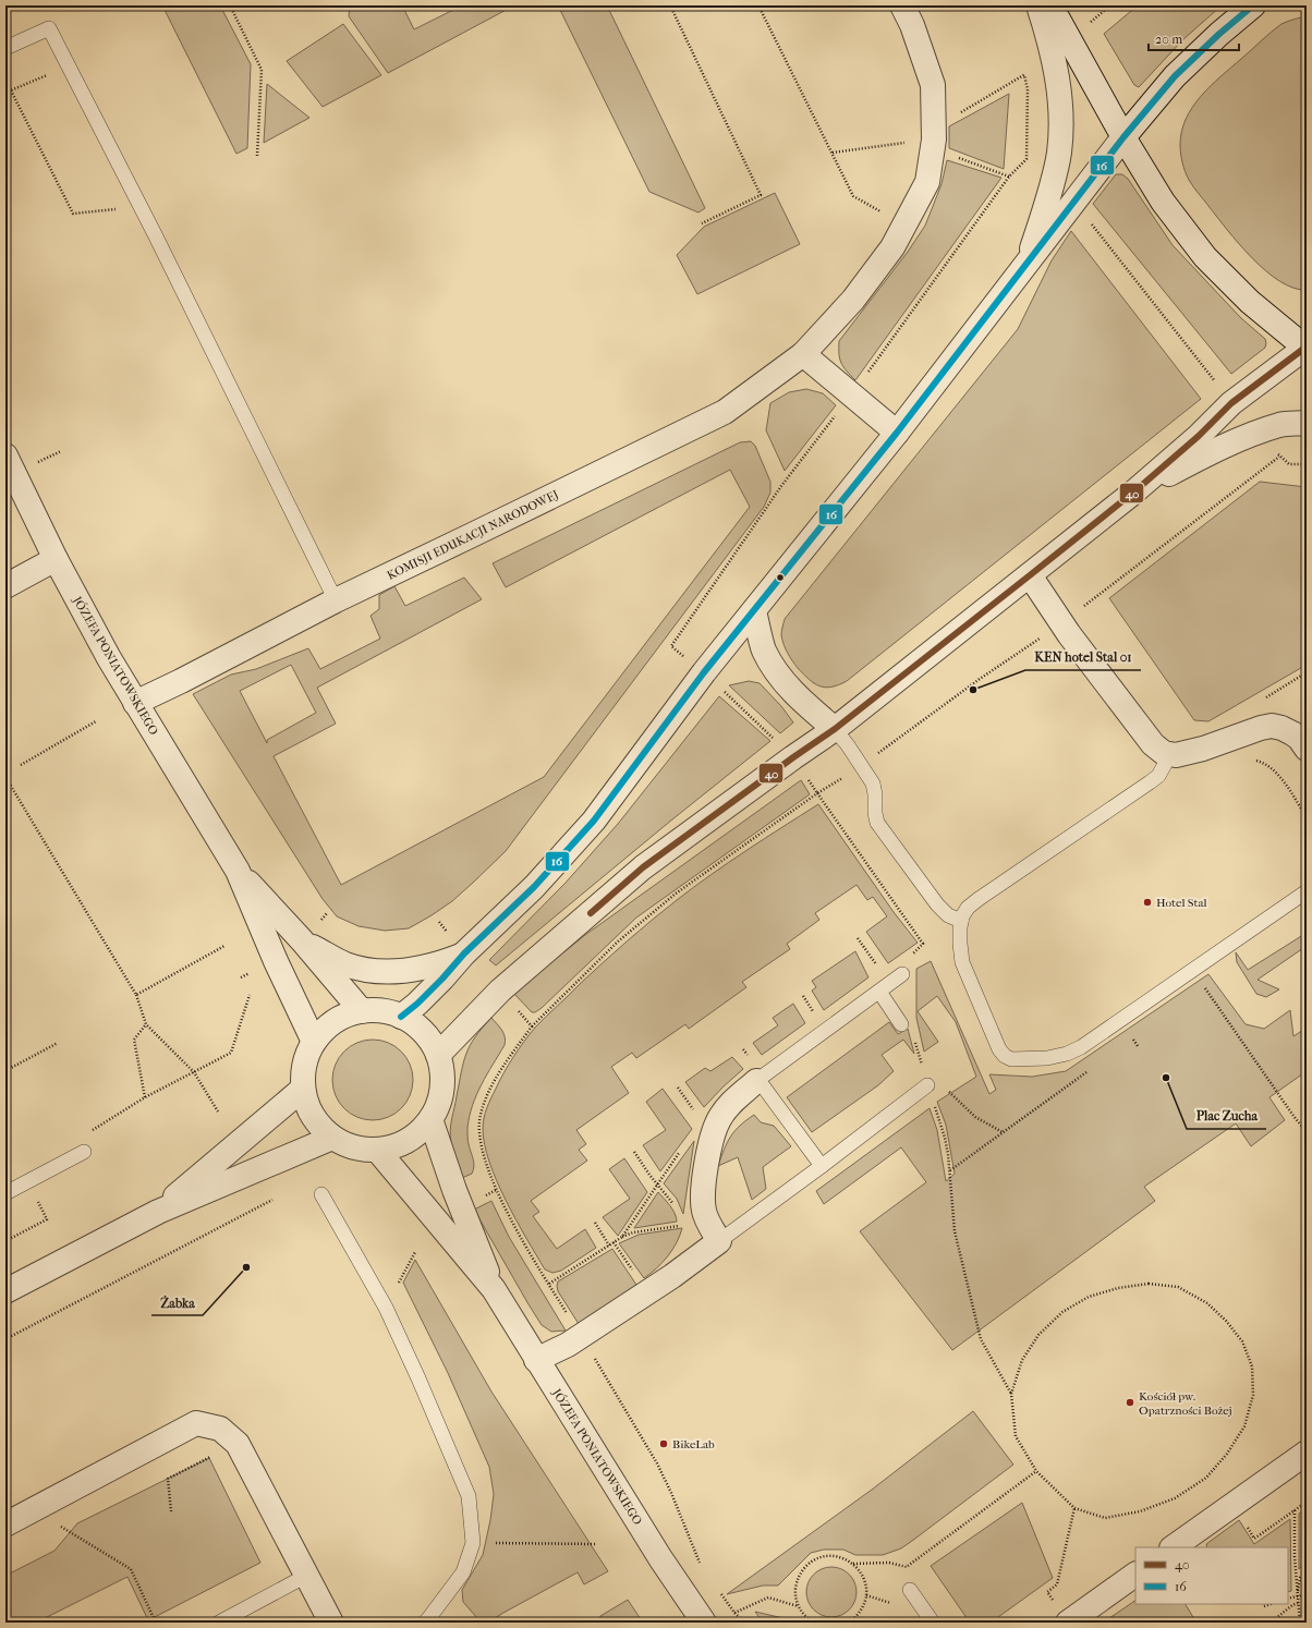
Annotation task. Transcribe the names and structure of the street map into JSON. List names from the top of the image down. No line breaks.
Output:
{"streets":{"street":["KOMISJI EDUKACJI NARODOWEJ","JÓZEFA PONIATOWSKIEGO"]},"crossings":[["KOMISJI EDUKACJI NARODOWEJ","JÓZEFA PONIATOWSKIEGO"]],"places":["KEN hotel Stal 01","Hotel Stal","Plac Zucha","Żabka","Kościół pw. Opatrzności Bożej","BikeLab"],"lines":["transit line 16","transit line 40"],"legend":["40","16"],"scale_bar":"20 m"}
